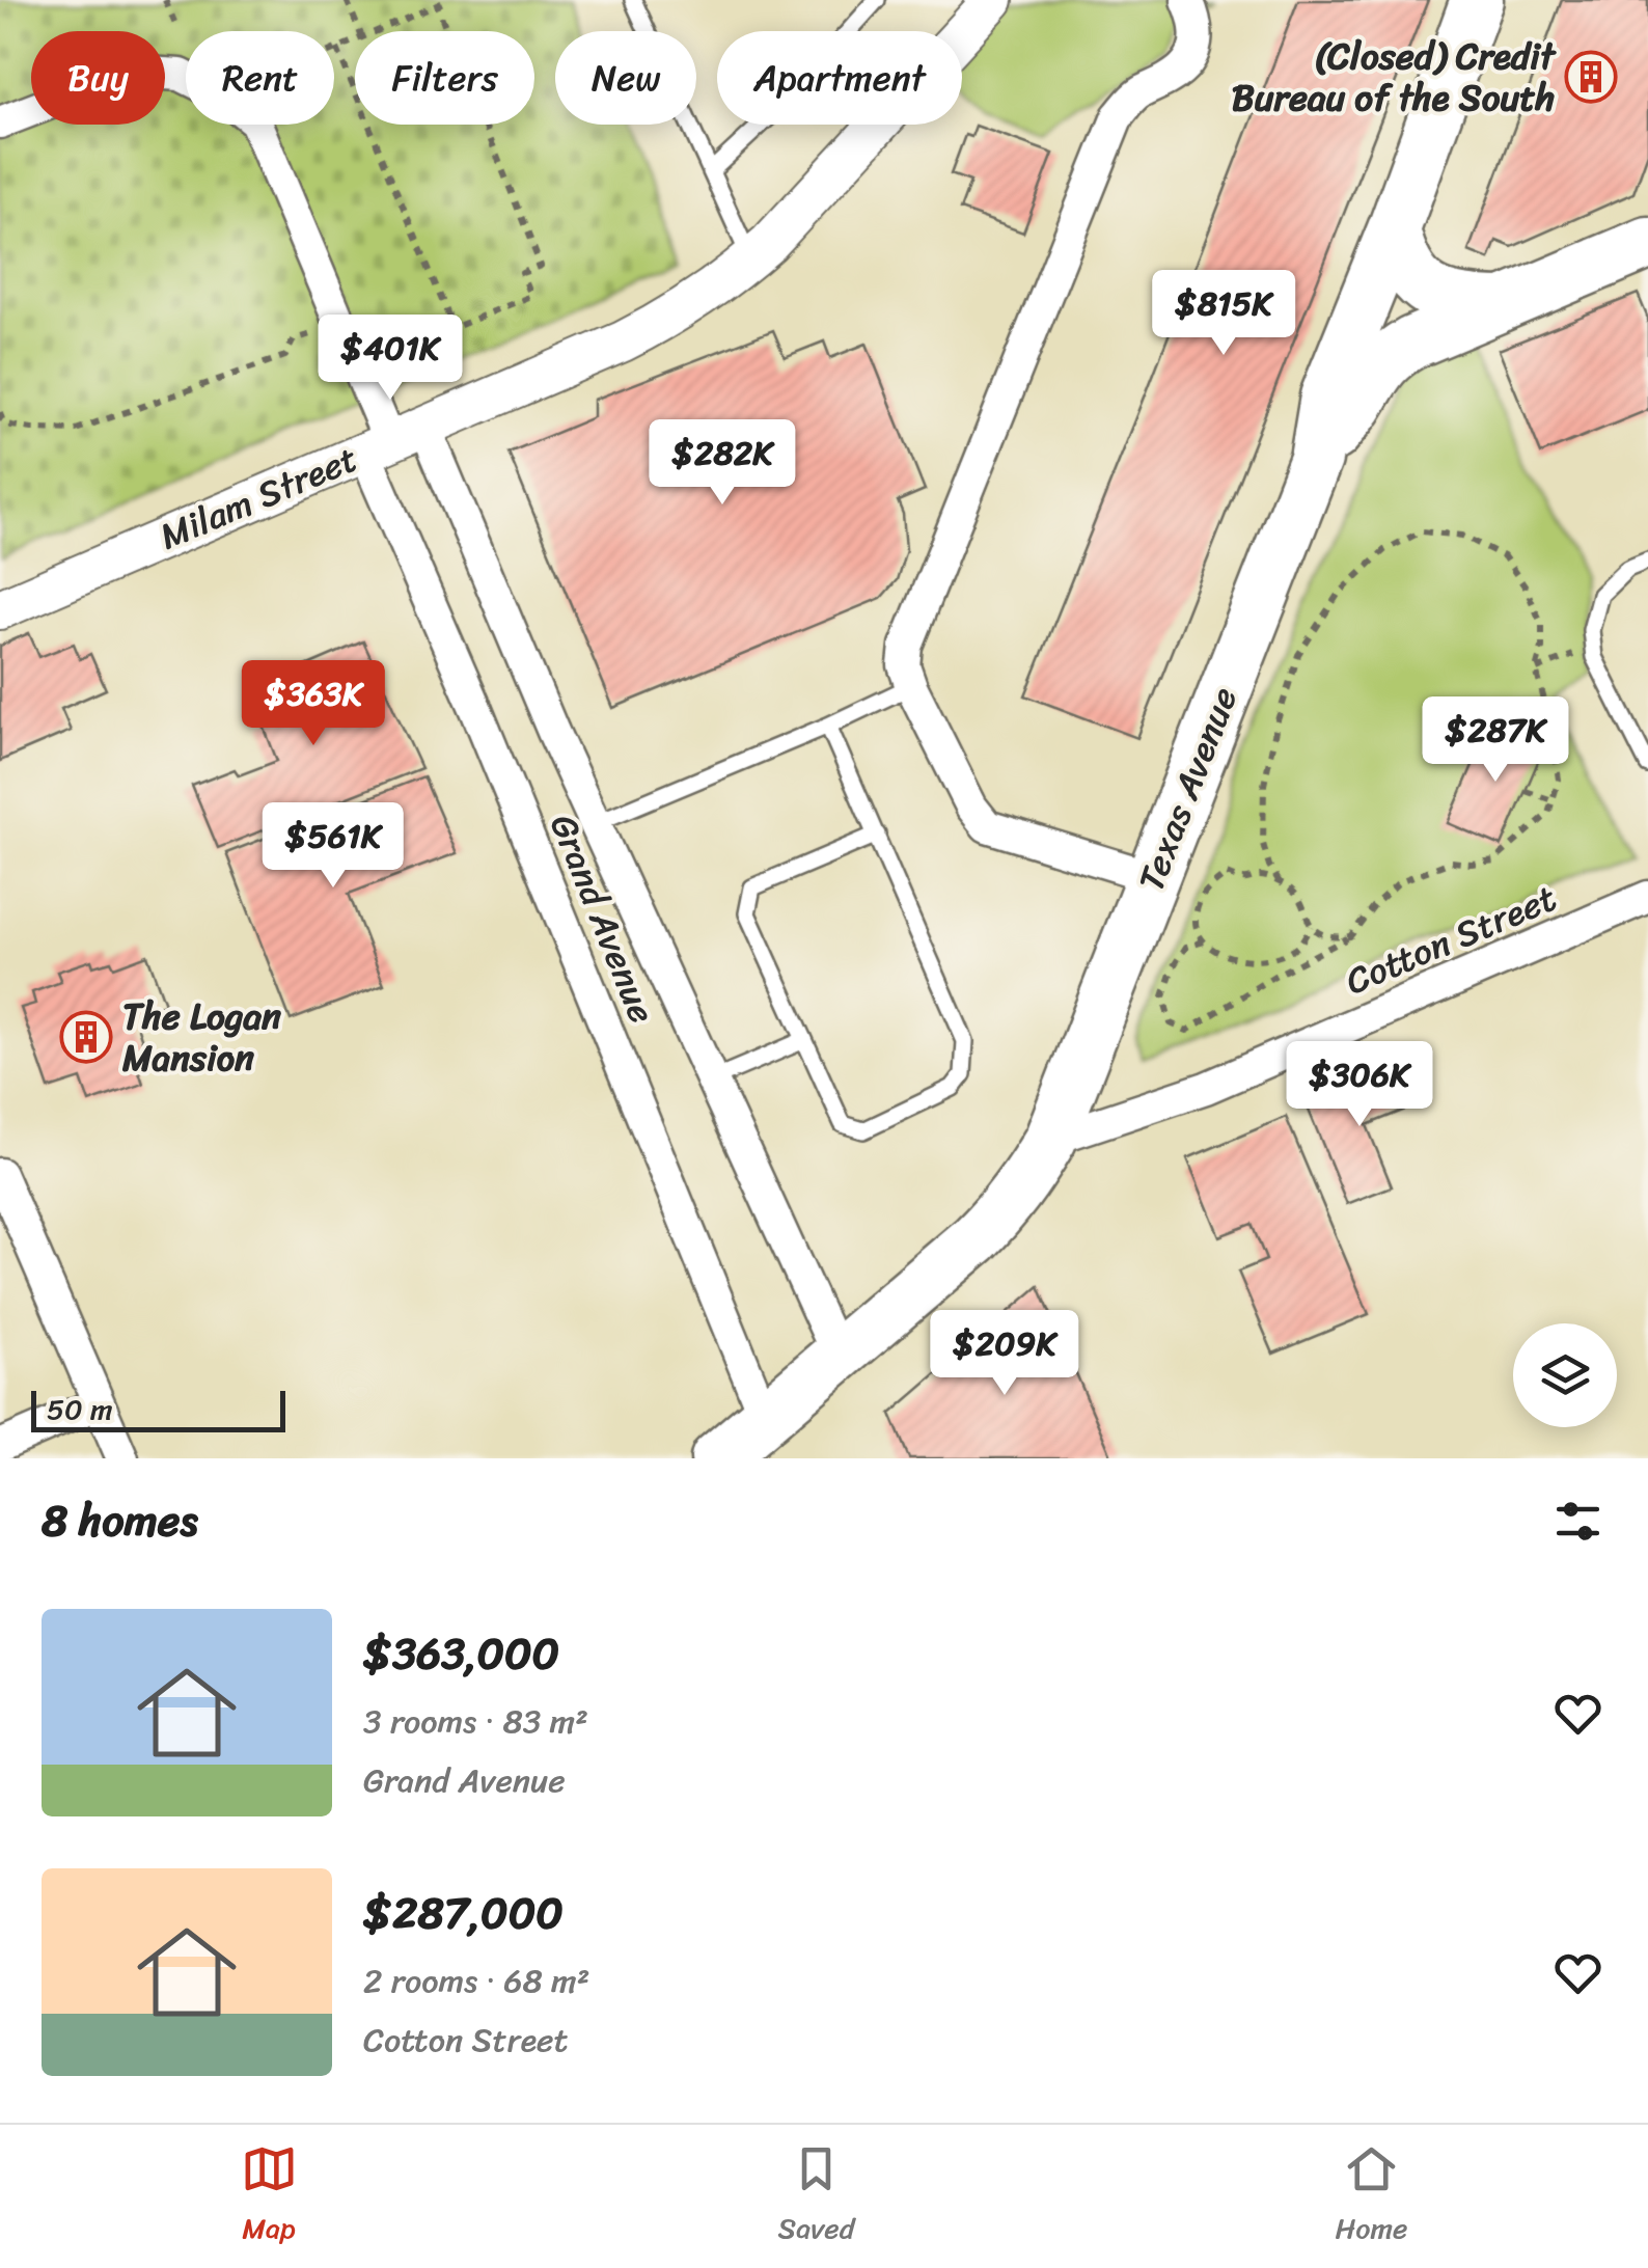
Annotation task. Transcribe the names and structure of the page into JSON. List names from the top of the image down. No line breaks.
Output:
{"streets":{"main road":["Texas Avenue"],"street":["Milam Street","Grand Avenue","Cotton Street"]},"crossings":[["Milam Street","Grand Avenue"],["Texas Avenue","Grand Avenue"],["Texas Avenue","Cotton Street"]],"places":{"building":["(Closed) Credit Bureau of the South","The Logan Mansion"]},"scale_bar":"50 m","page":{"chip":["Buy","Rent","Filters","New","Apartment"],"price":["$815K","$401K","$282K","$363K","$287K","$561K","$306K","$209K"],"scale":"50 m","heading":"8 homes","list":[{"name":"$363,000","note":"3 rooms · 83 m² · Grand Avenue"},{"name":"$287,000","note":"2 rooms · 68 m² · Cotton Street"}],"tabs":["Map","Saved","Home"]}}
